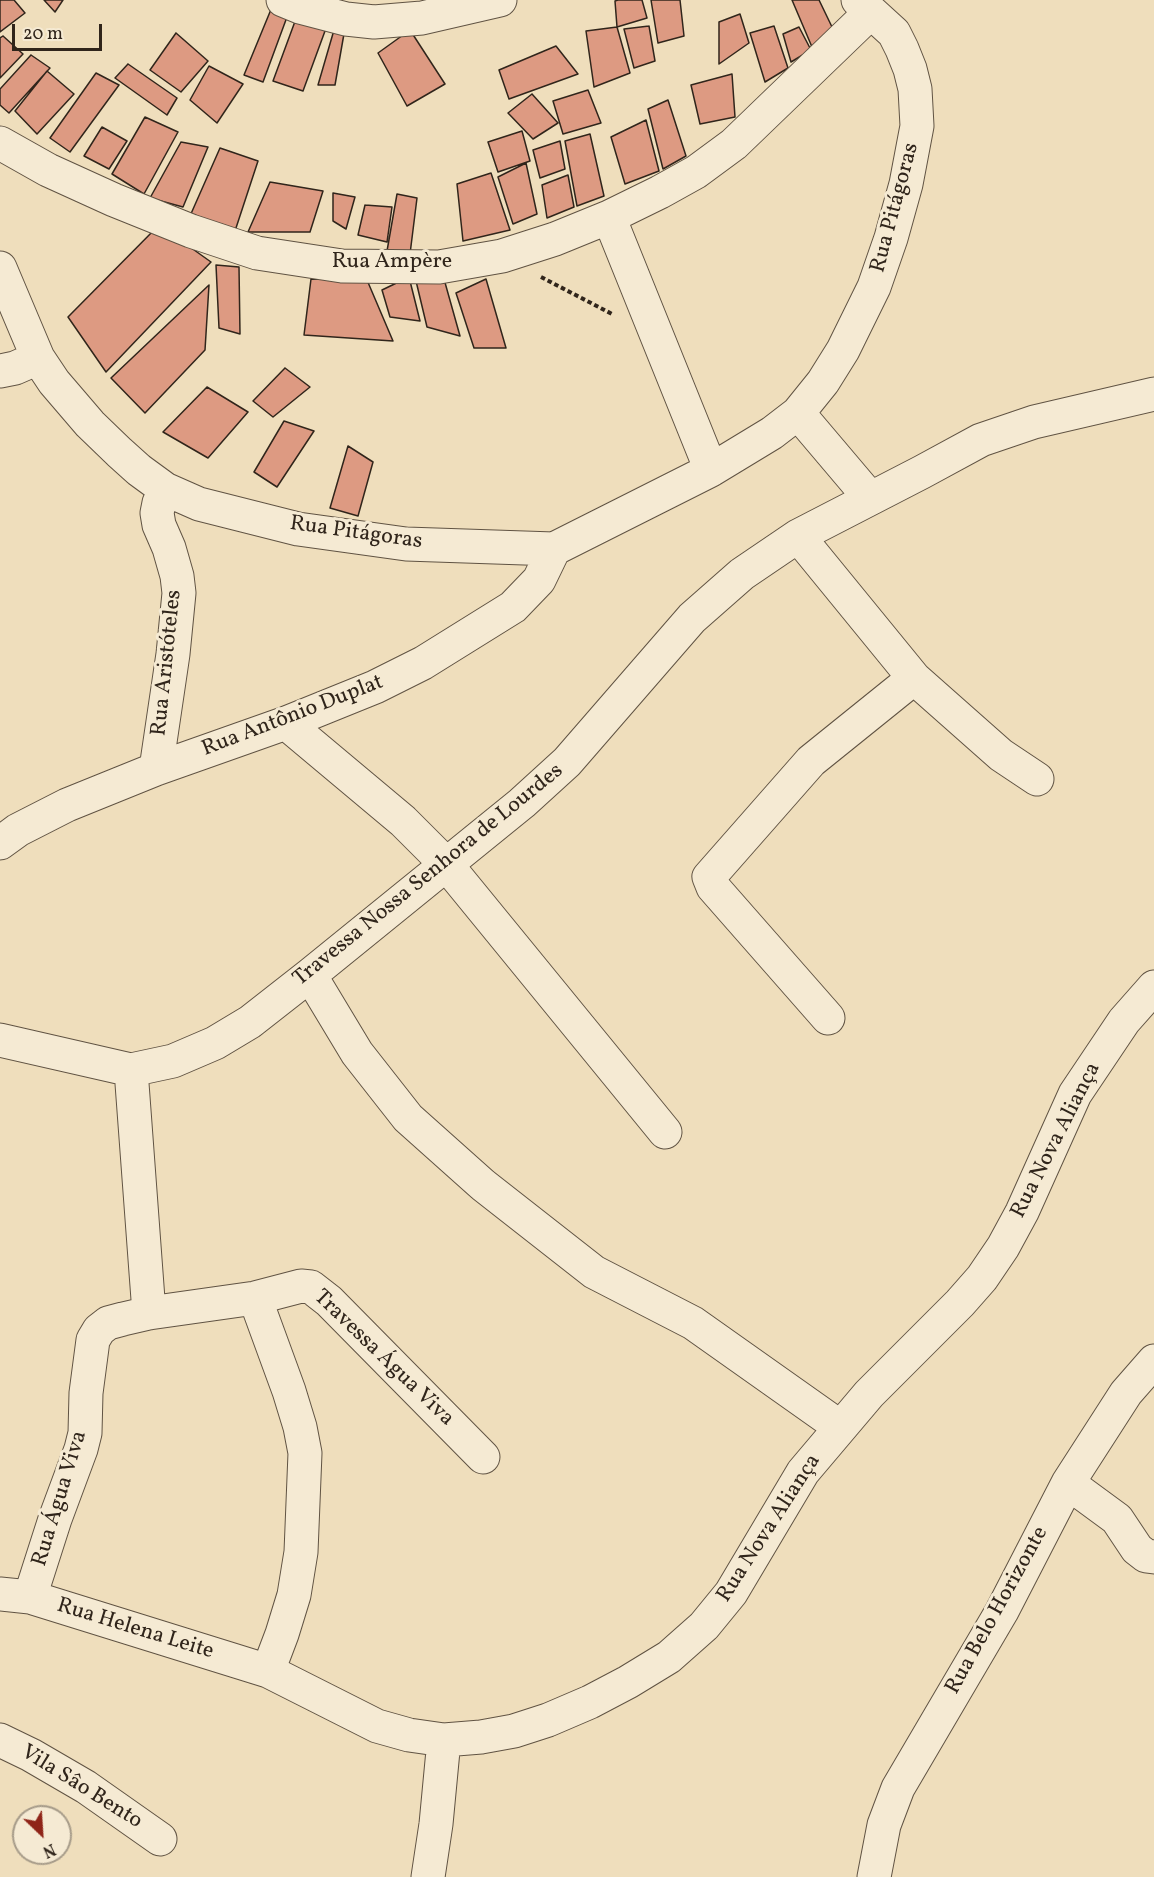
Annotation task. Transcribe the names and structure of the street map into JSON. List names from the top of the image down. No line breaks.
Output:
{"streets":{"street":["Rua Pitágoras","Rua Ampère","Rua Aristóteles","Rua Antônio Duplat","Travessa Nossa Senhora de Lourdes","Rua Nova Aliança","Travessa Água Viva","Rua Água Viva","Rua Belo Horizonte","Rua Helena Leite","Vila Sâo Bento"]},"crossings":[["Rua Pitágoras","Rua Ampère"],["Rua Pitágoras","Rua Aristóteles"],["Rua Pitágoras","Rua Antônio Duplat"],["Rua Aristóteles","Rua Antônio Duplat"],["Rua Nova Aliança","Rua Helena Leite"],["Travessa Água Viva","Rua Água Viva"],["Rua Água Viva","Rua Helena Leite"]],"scale_bar":"20 m","north":"bottom right"}
